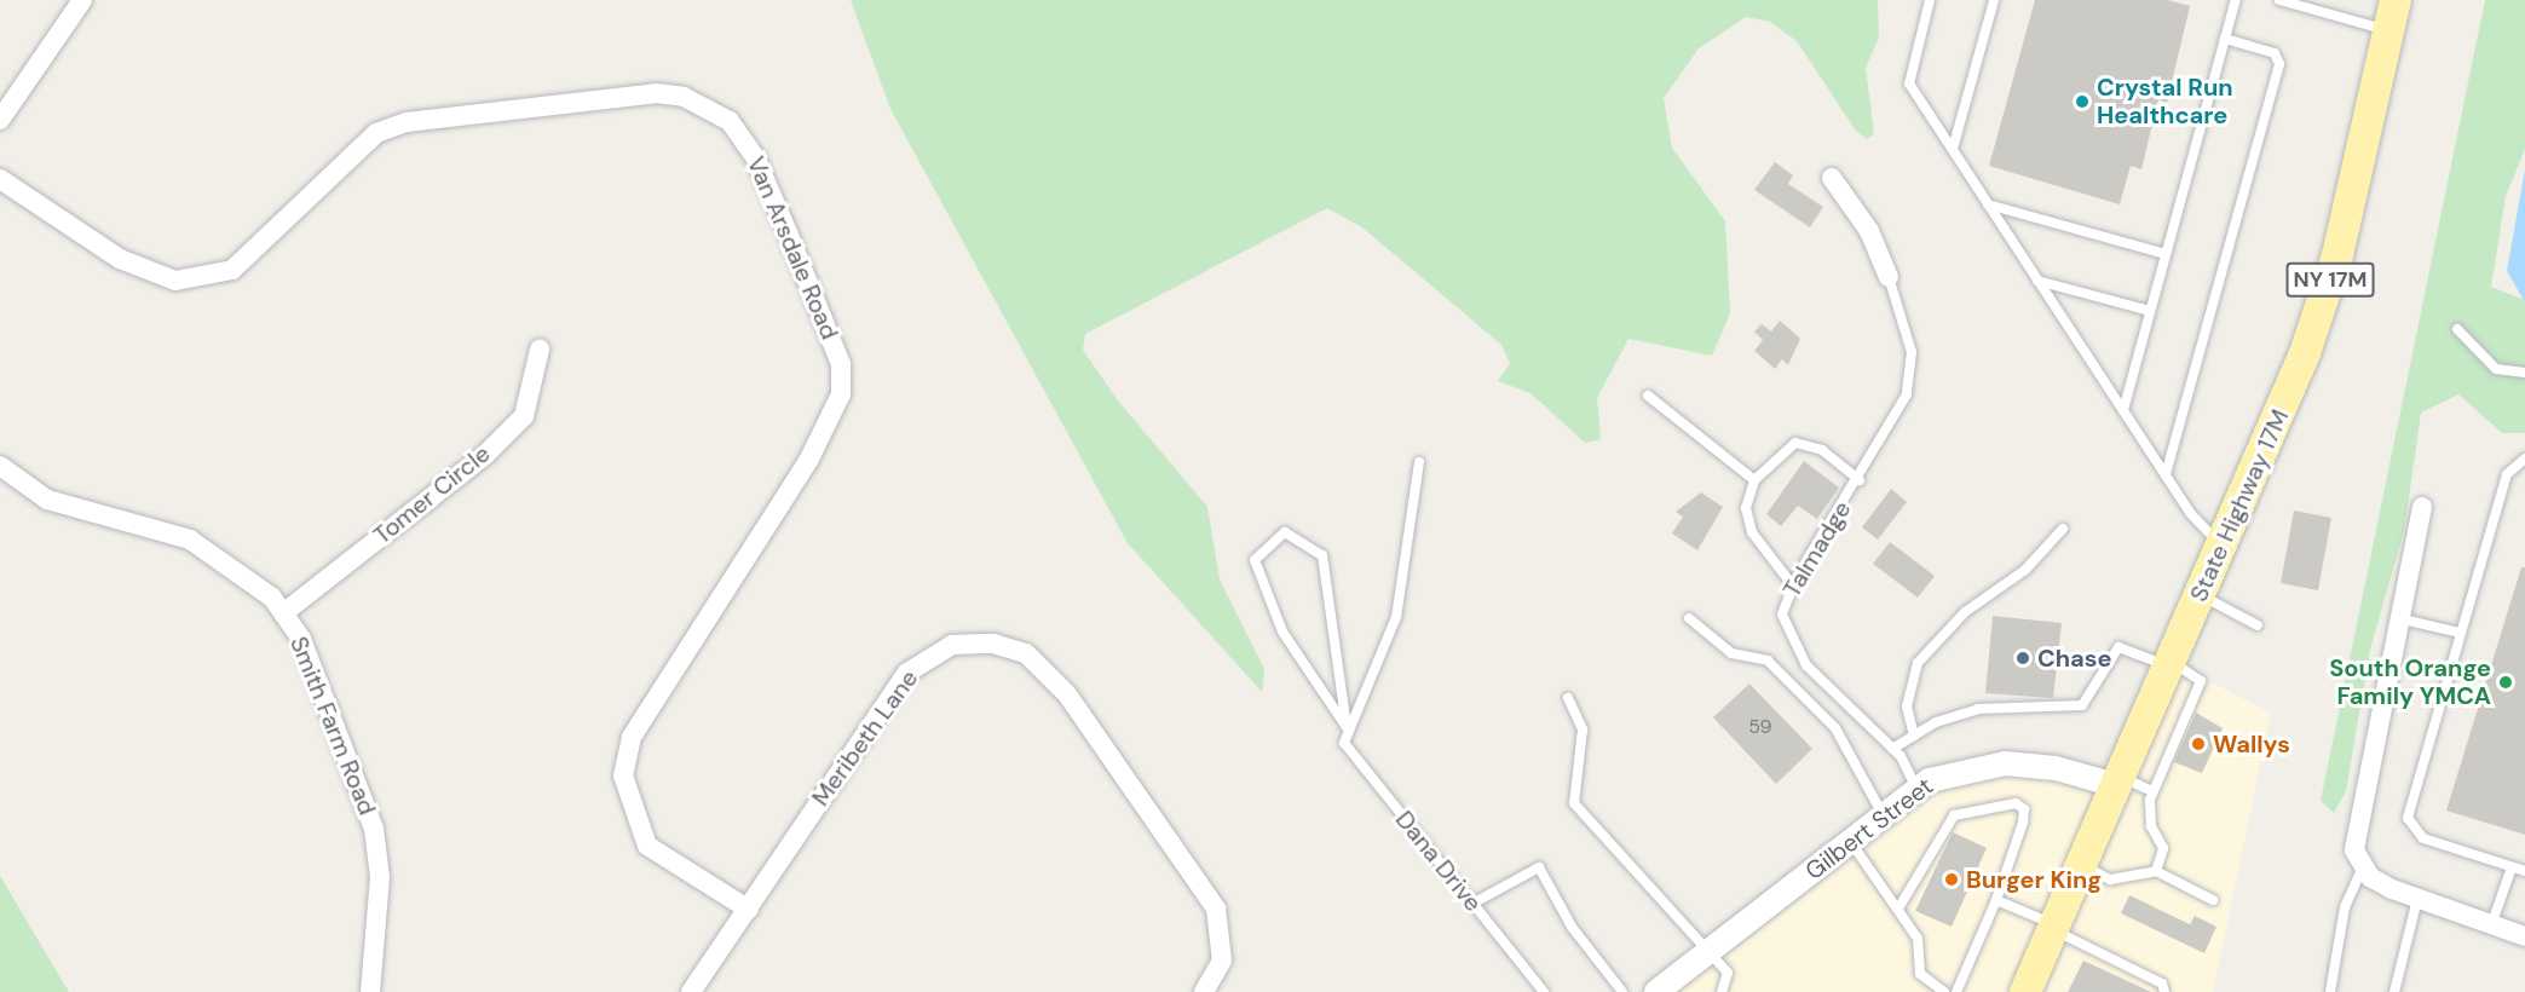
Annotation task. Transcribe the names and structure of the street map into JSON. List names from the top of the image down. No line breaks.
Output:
{"streets":{"main road":["NY 17M","State Highway 17M"],"street":["Van Arsdale Road","Tomer Circle","Smith Farm Road","Meribeth Lane","Gilbert Street"],"lane":["Talmadge","Dana Drive"]},"crossings":[["Van Arsdale Road","Meribeth Lane"],["Tomer Circle","Smith Farm Road"],["State Highway 17M","Gilbert Street"],["Talmadge","Gilbert Street"]],"places":["Crystal Run Healthcare","Chase","South Orange Family YMCA","Wallys","Burger King"],"house_numbers":["59"]}
